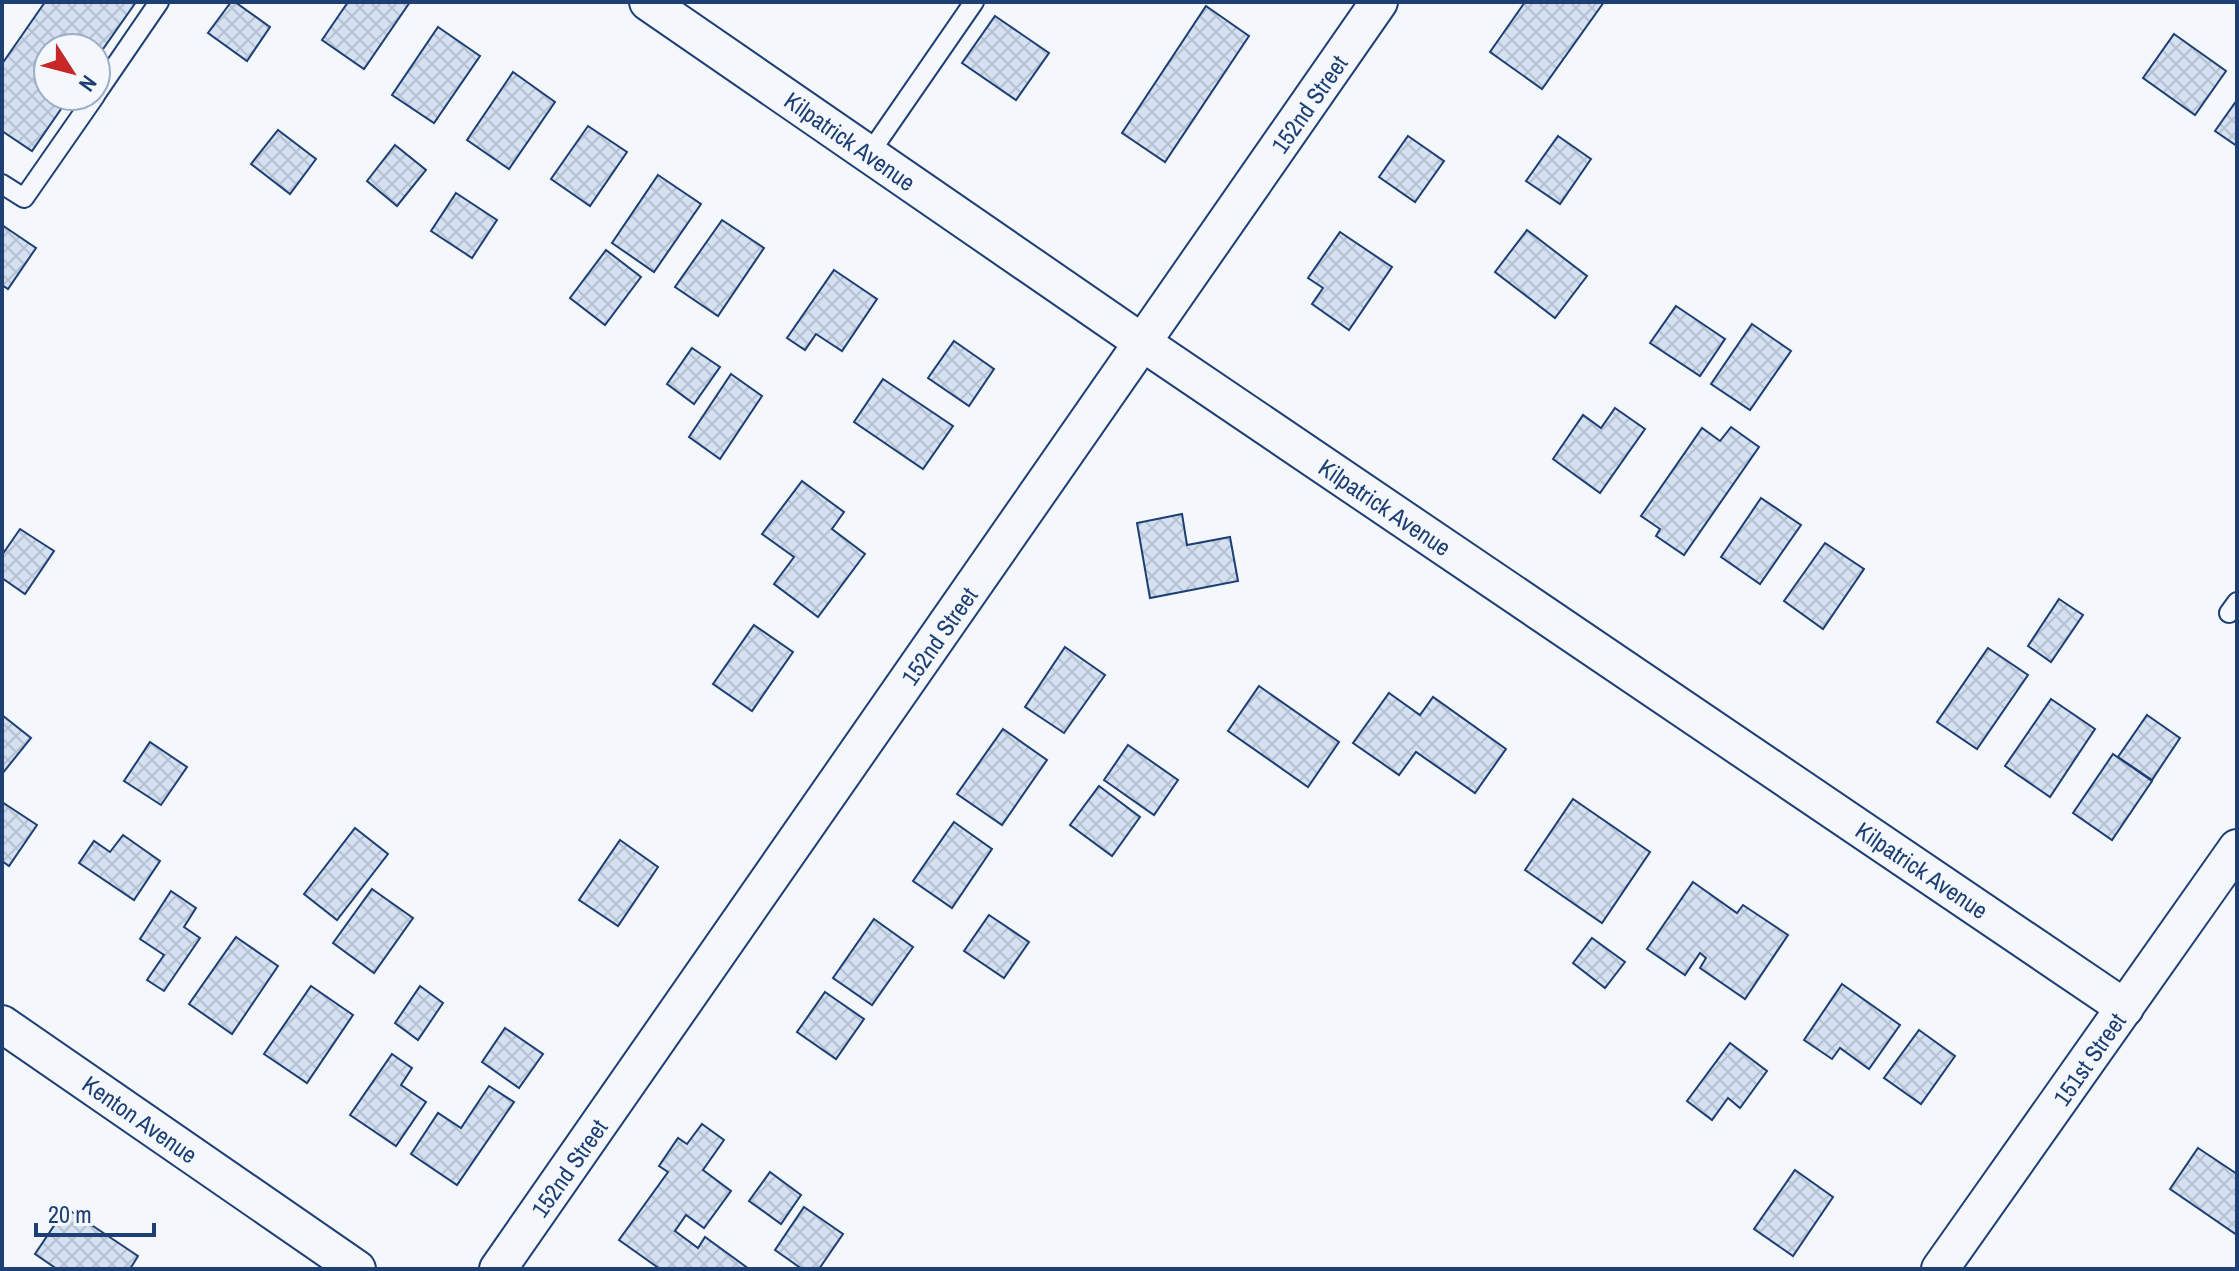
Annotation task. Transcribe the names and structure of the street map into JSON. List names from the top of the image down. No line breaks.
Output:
{"streets":{"street":["152nd Street","Kilpatrick Avenue","151st Street","Kenton Avenue"]},"crossings":[["152nd Street","Kilpatrick Avenue"],["Kilpatrick Avenue","151st Street"]],"scale_bar":"20 m","north":"bottom right"}
